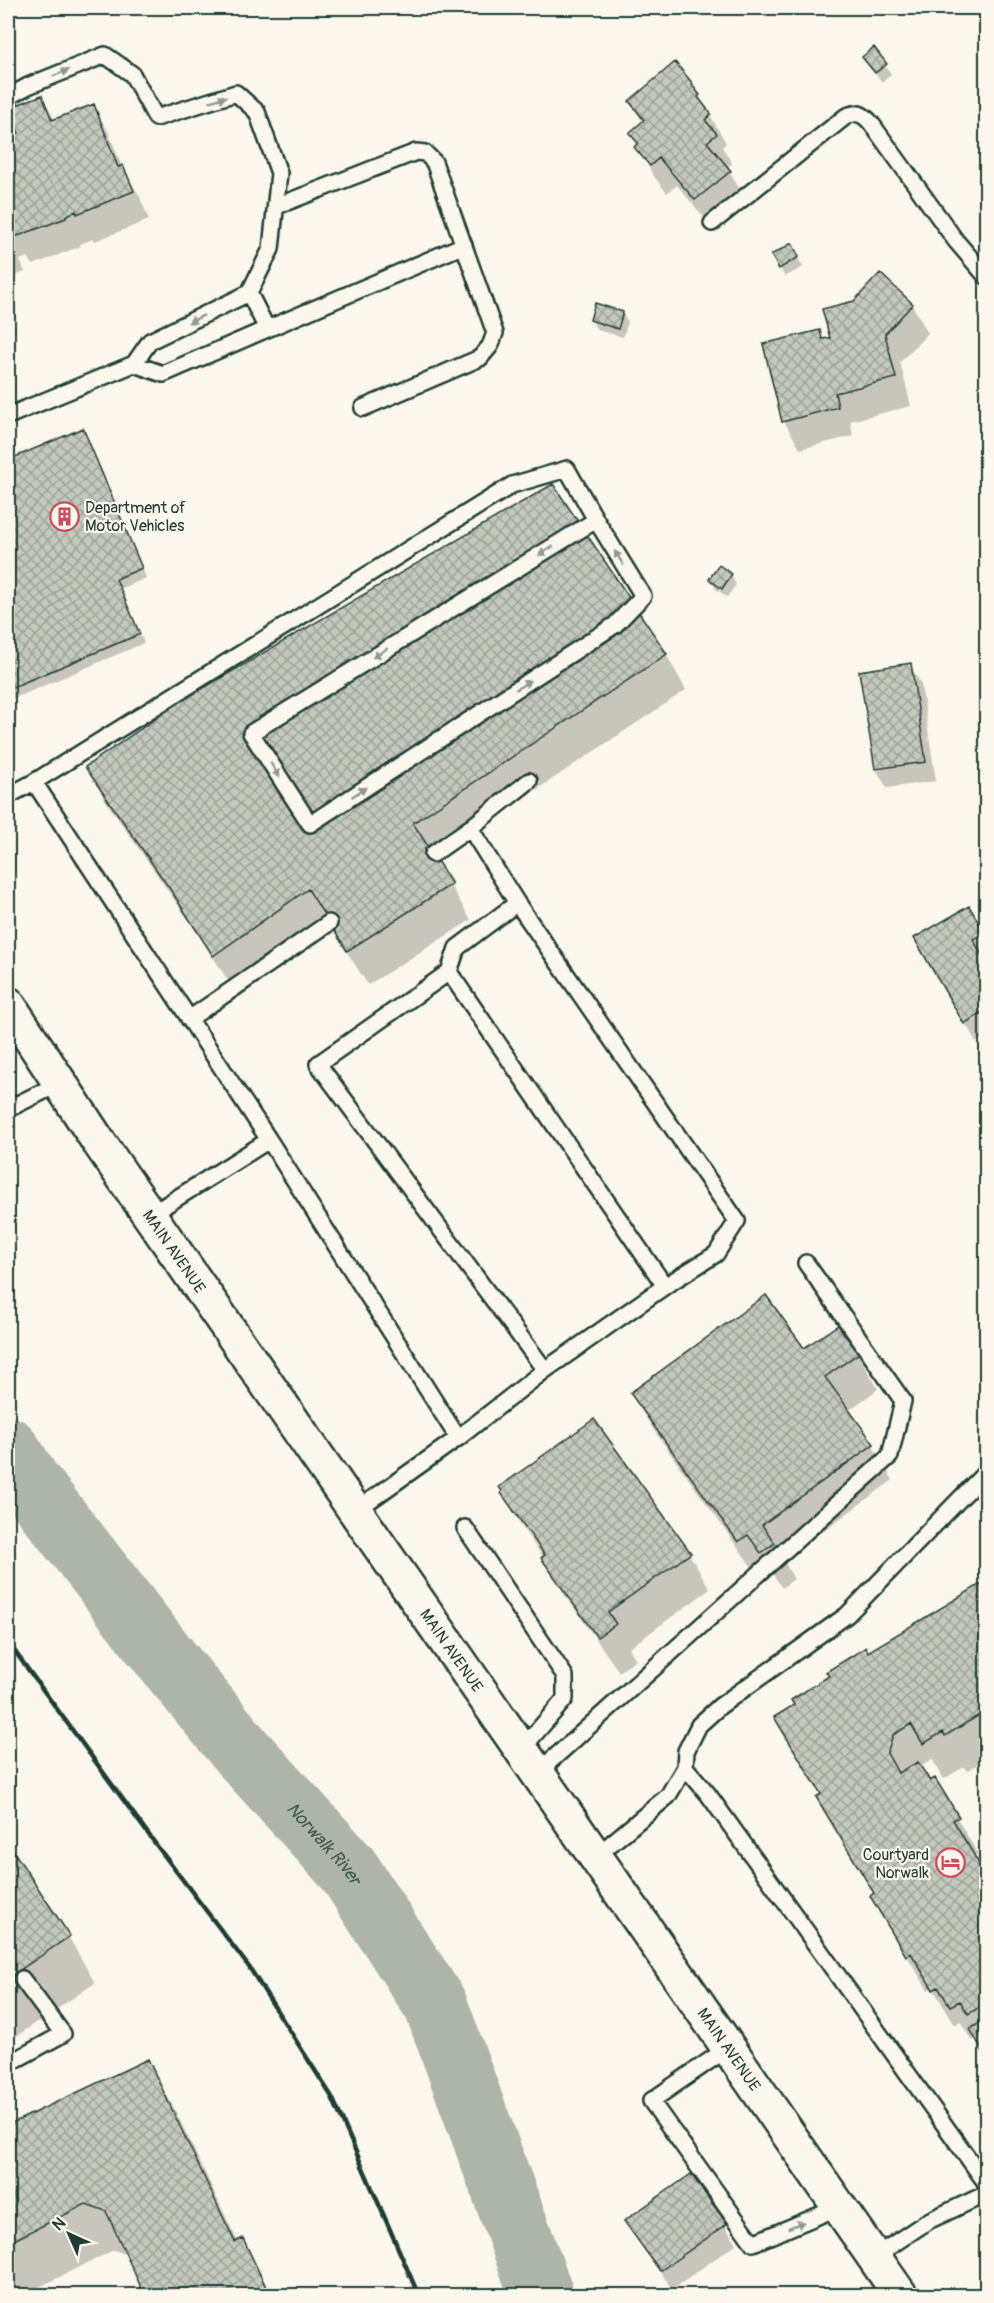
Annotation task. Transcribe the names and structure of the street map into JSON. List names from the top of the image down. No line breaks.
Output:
{"streets":{"main road":["MAIN AVENUE"]},"water":["Norwalk River"],"places":{"building":["Department of Motor Vehicles"],"hotel":["Courtyard Norwalk"]},"north":"top left"}
